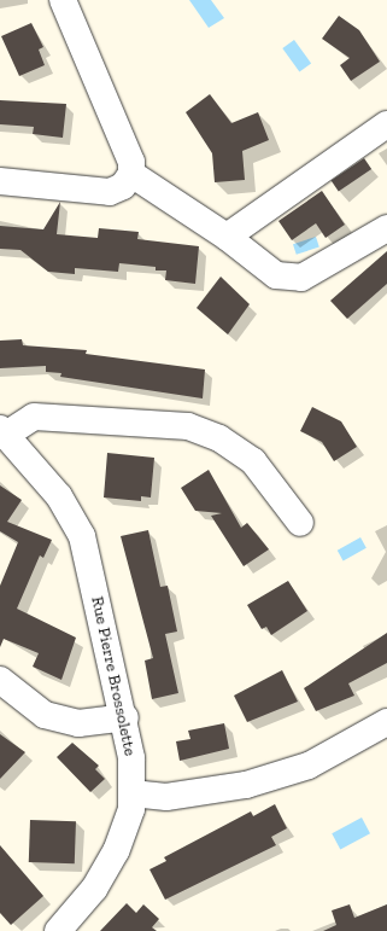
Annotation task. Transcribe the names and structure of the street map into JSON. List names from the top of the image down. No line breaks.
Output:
{"streets":{"street":["Rue Pierre Brossolette"]}}
